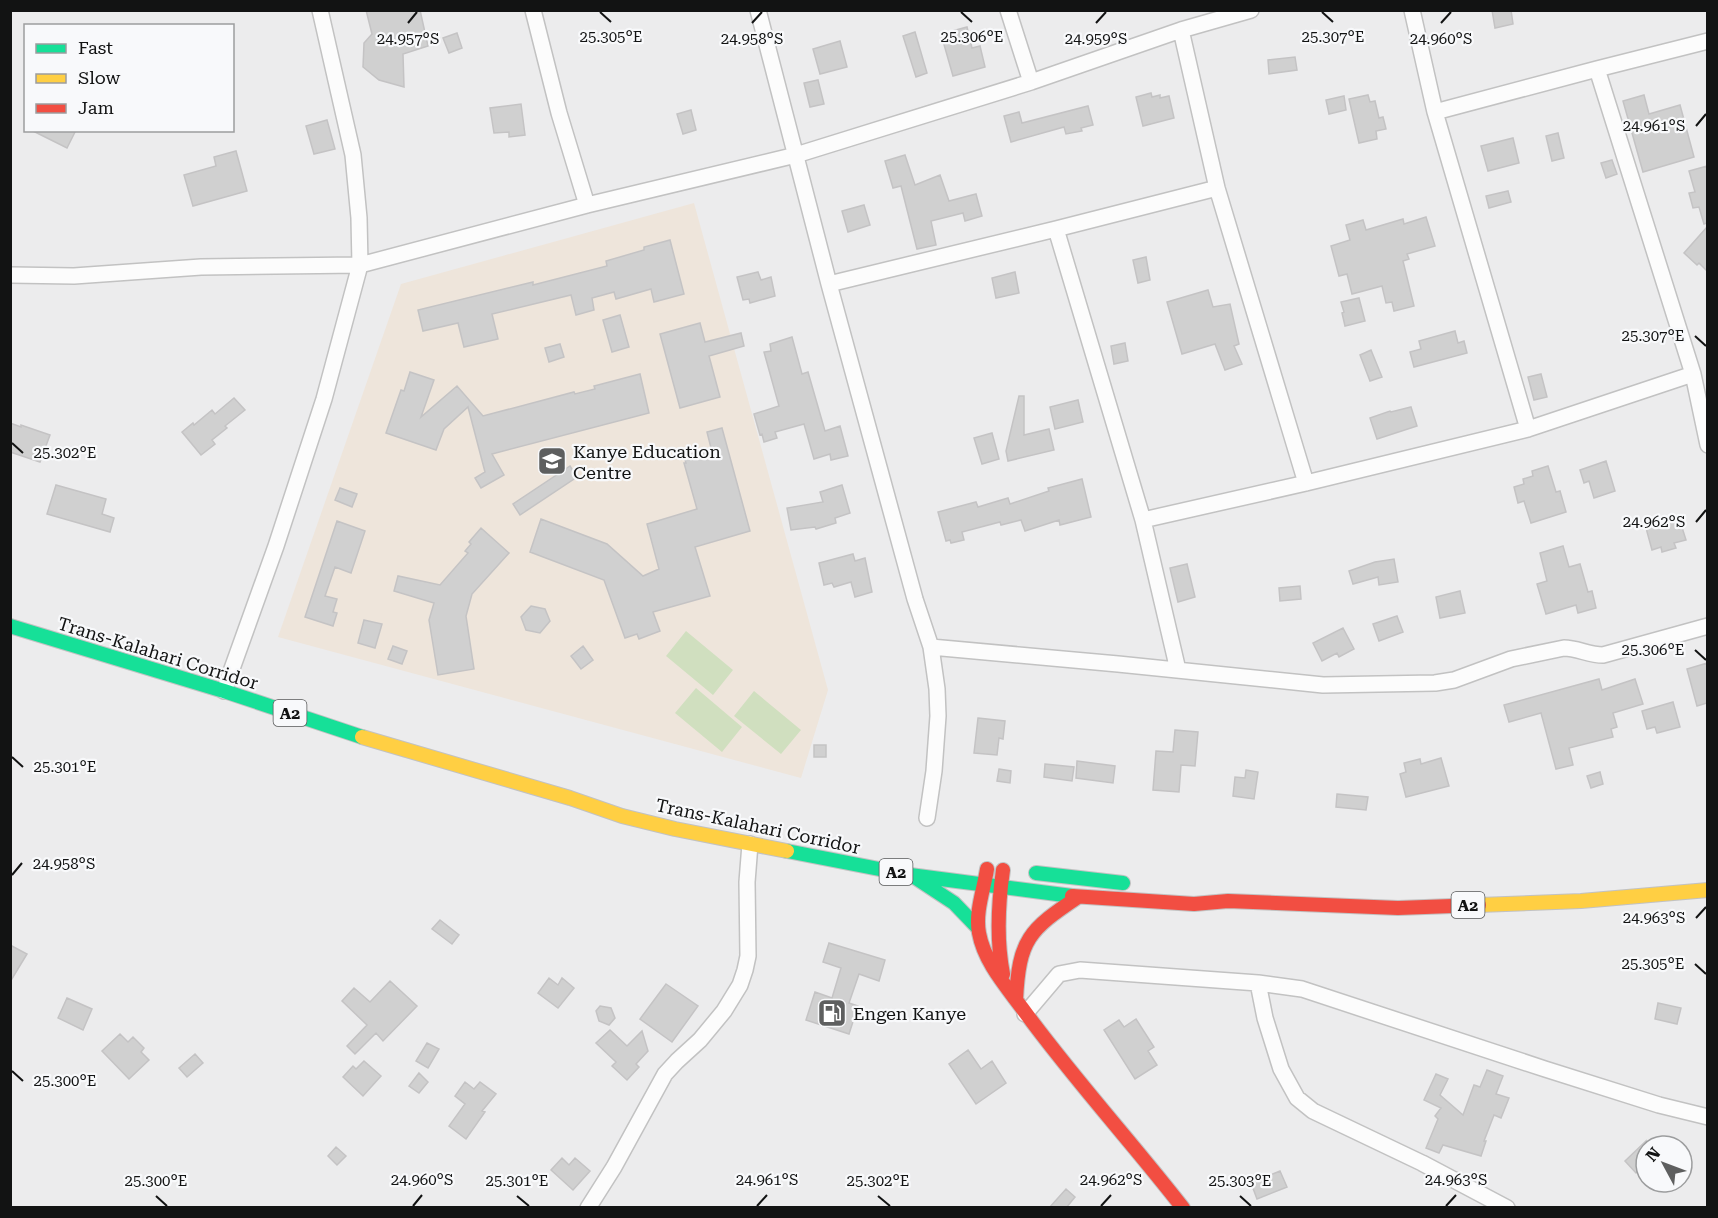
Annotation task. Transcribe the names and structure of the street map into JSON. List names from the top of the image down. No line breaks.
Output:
{"streets":{"main road":["Trans-Kalahari Corridor","A2"]},"places":{"school or university":["Kanye Education Centre"],"fuel station":["Engen Kanye"]},"legend":["Fast","Slow","Jam"],"north":"top left","coordinates":["25.305°E","25.306°E","25.307°E","24.957°S","24.958°S","24.959°S","24.960°S","24.961°S","25.302°E","24.962°S","25.301°E","24.963°S","25.300°E","25.303°E"]}
